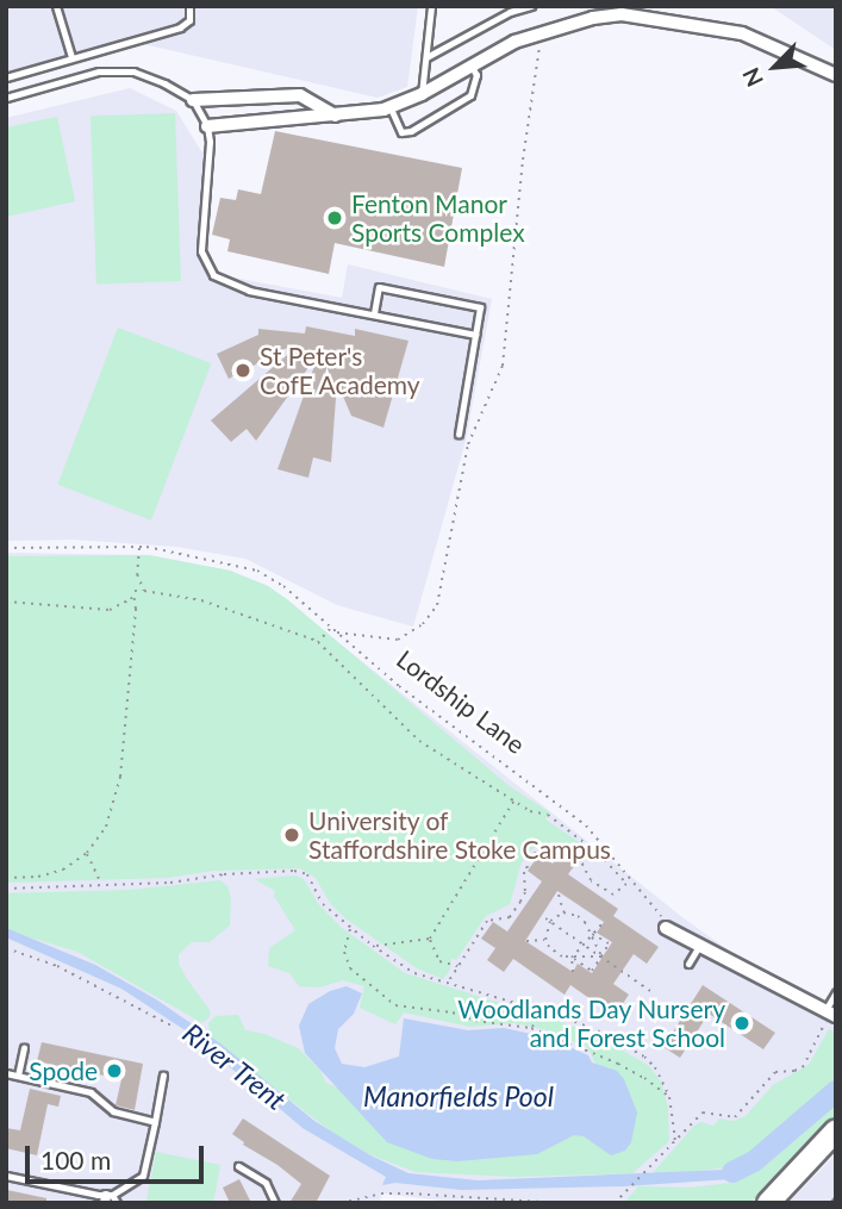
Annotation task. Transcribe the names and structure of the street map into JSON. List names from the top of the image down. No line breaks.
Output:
{"streets":{"path":["Lordship Lane"]},"water":["River Trent","Manorfields Pool"],"places":["Fenton Manor Sports Complex","St Peter's CofE Academy","University of Staffordshire Stoke Campus","Woodlands Day Nursery and Forest School","Spode"],"scale_bar":"100 m","north":"bottom left"}
